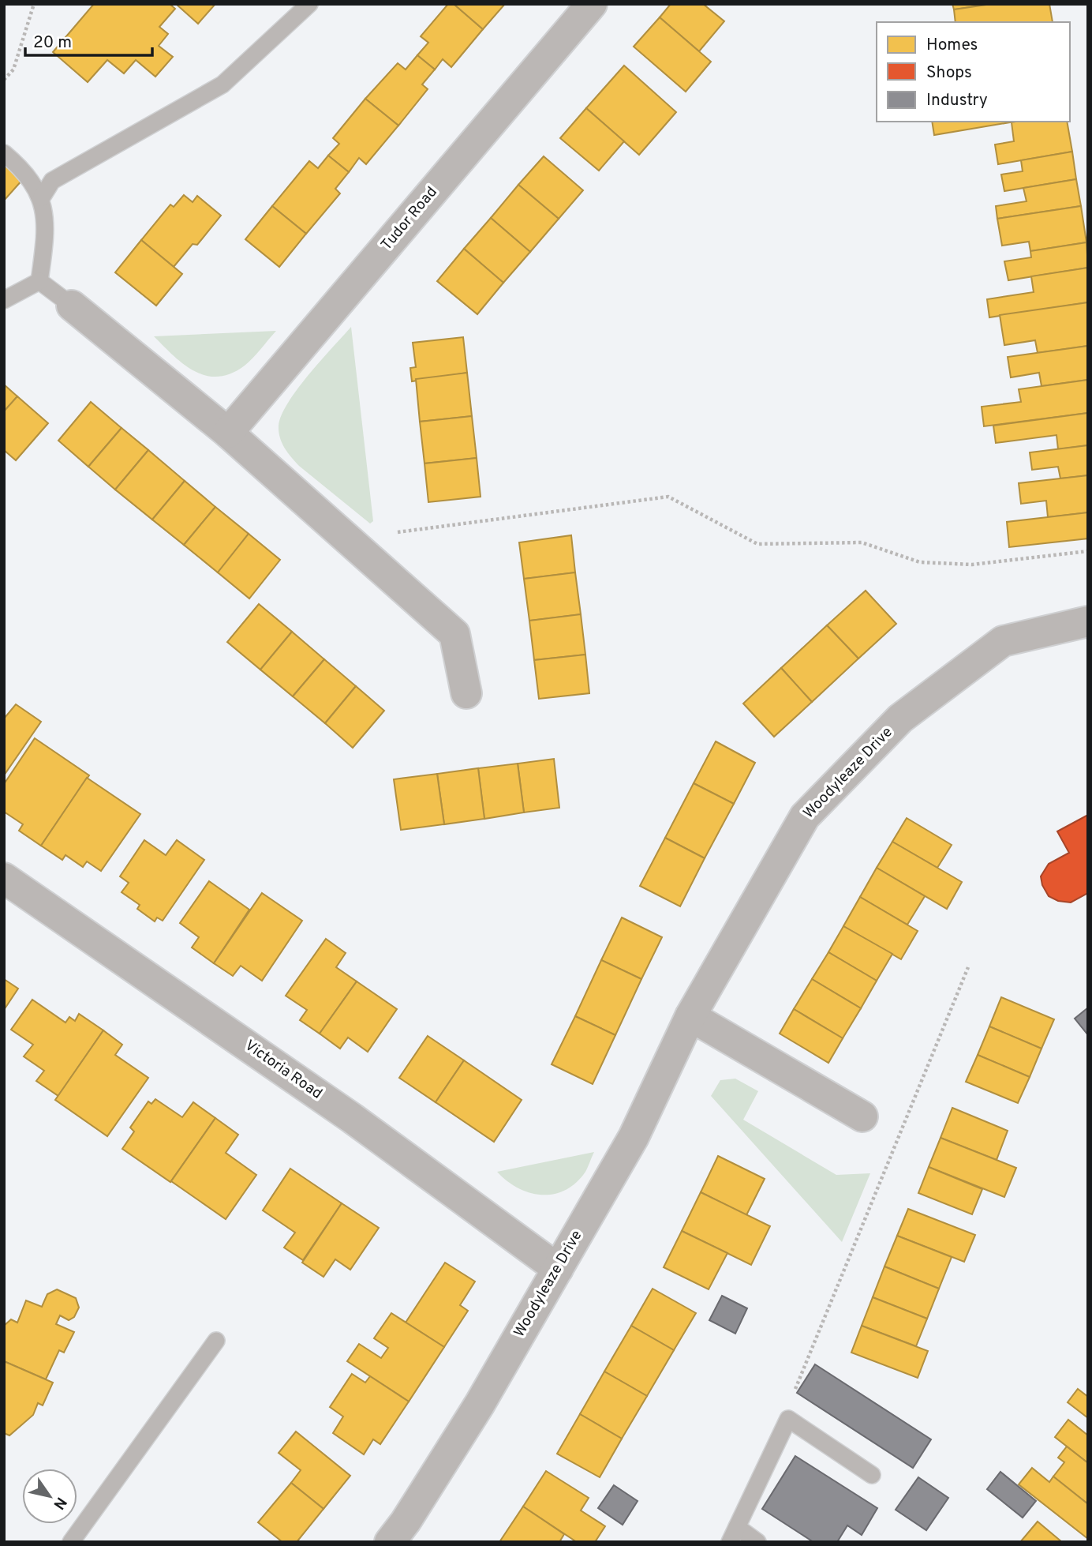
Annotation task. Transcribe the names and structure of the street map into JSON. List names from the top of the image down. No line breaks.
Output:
{"streets":{"street":["Tudor Road","Woodyleaze Drive","Victoria Road"]},"crossings":[["Woodyleaze Drive","Victoria Road"]],"legend":["Homes","Shops","Industry"],"scale_bar":"20 m","north":"bottom right"}
